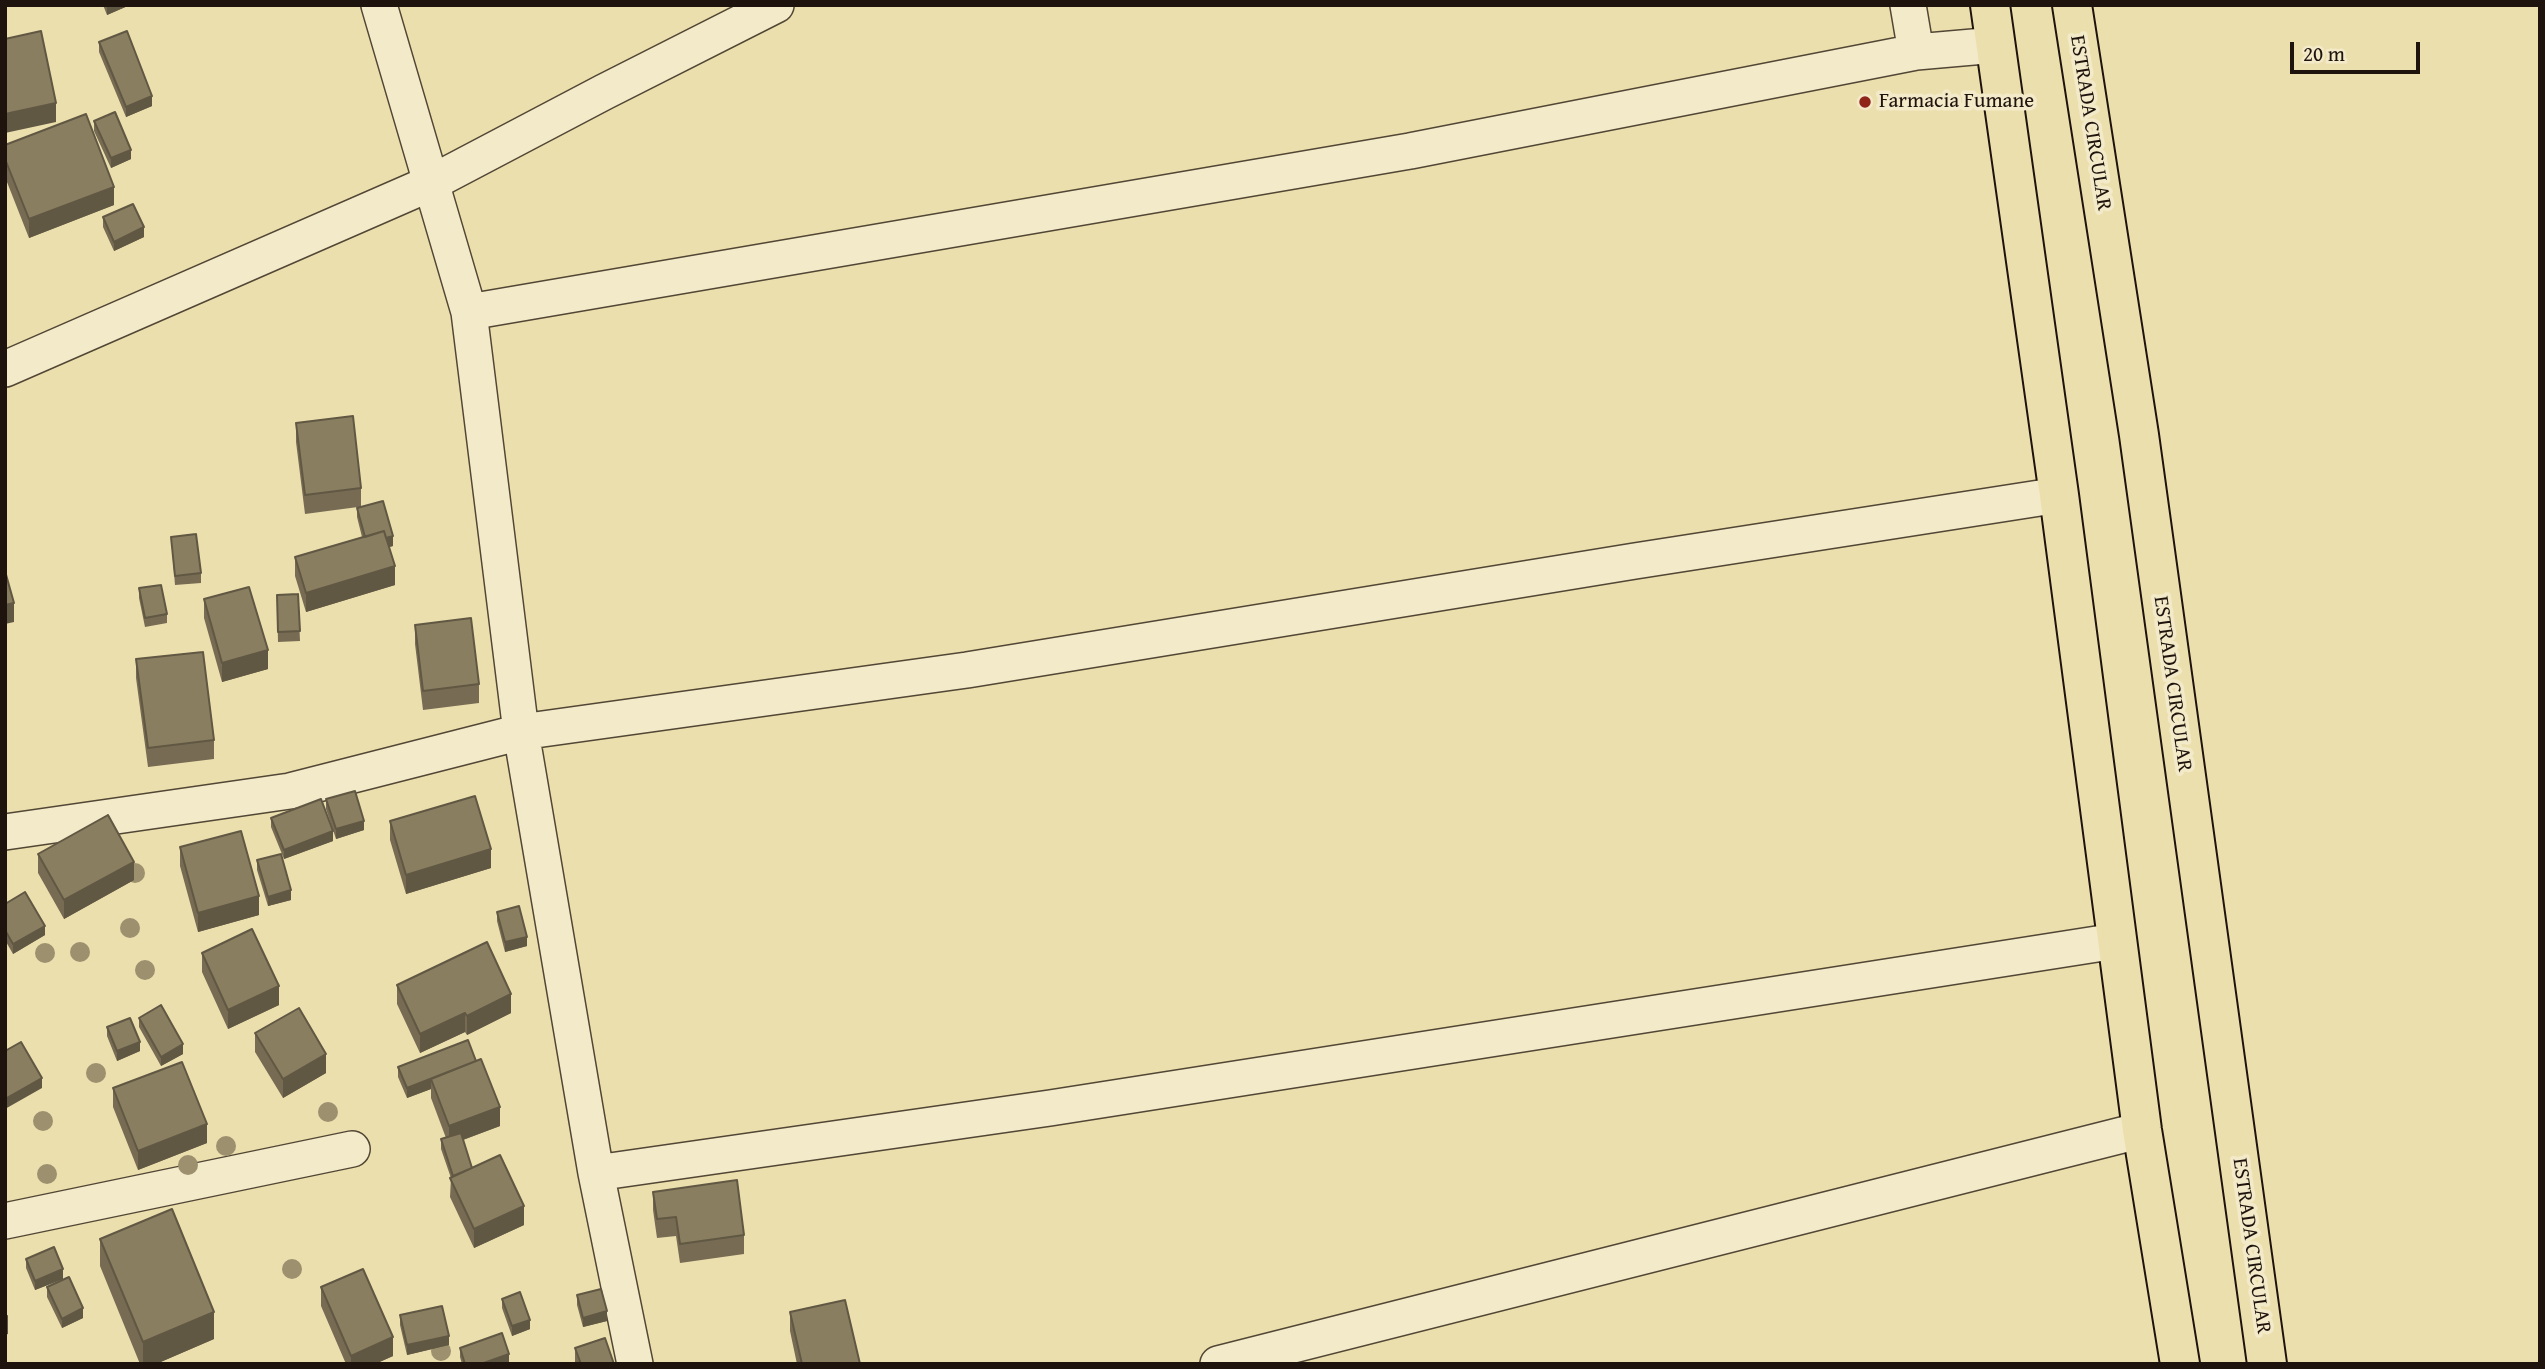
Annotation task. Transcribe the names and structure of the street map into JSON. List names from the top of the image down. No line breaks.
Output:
{"streets":{"main road":["ESTRADA CIRCULAR"]},"places":["Farmacia Fumane"],"scale_bar":"20 m"}
